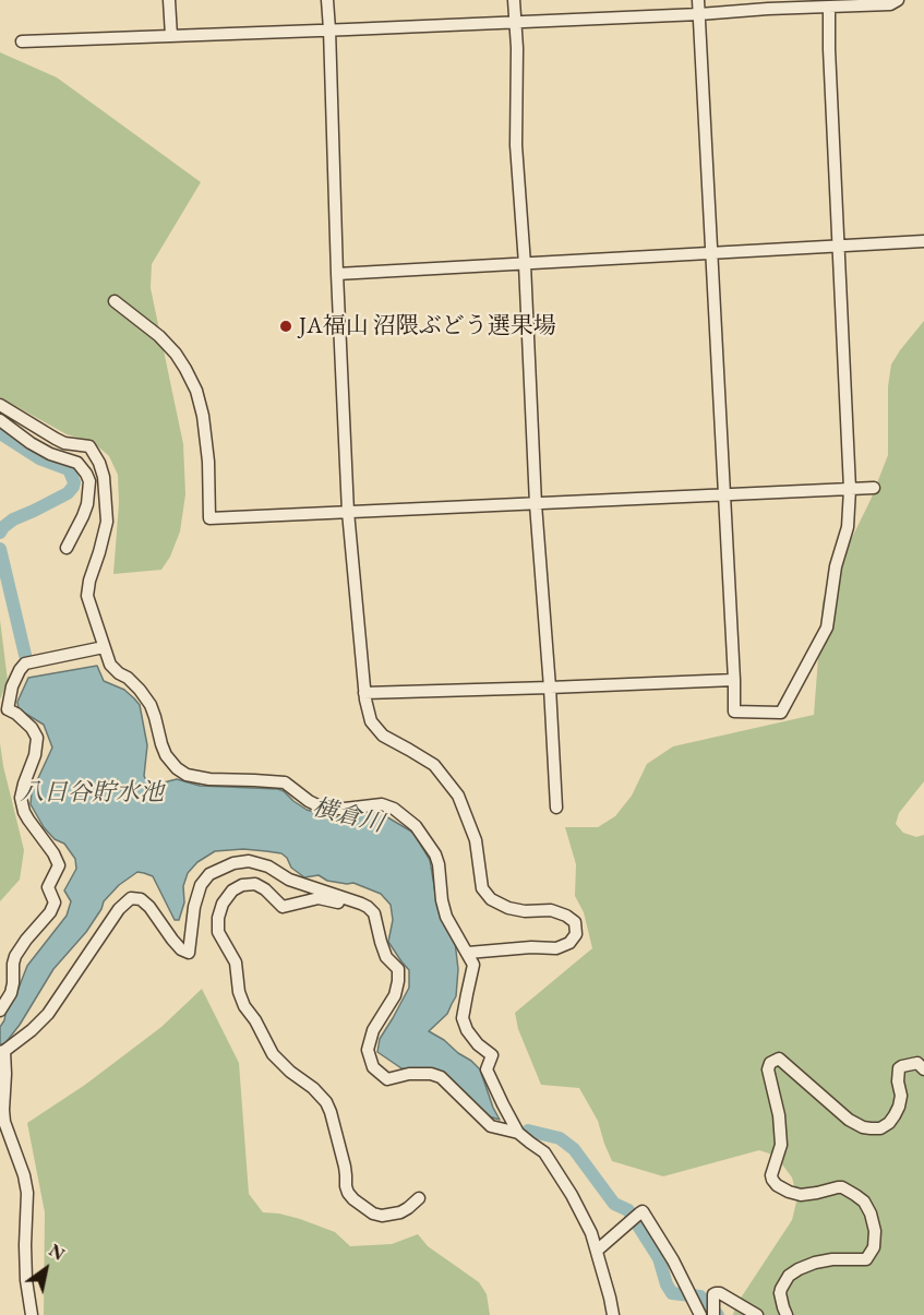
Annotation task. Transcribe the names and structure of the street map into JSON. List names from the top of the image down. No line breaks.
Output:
{"water":["八日谷貯水池","横倉川"],"places":["JA福山 沼隈ぶどう選果場"],"north":"top right"}
